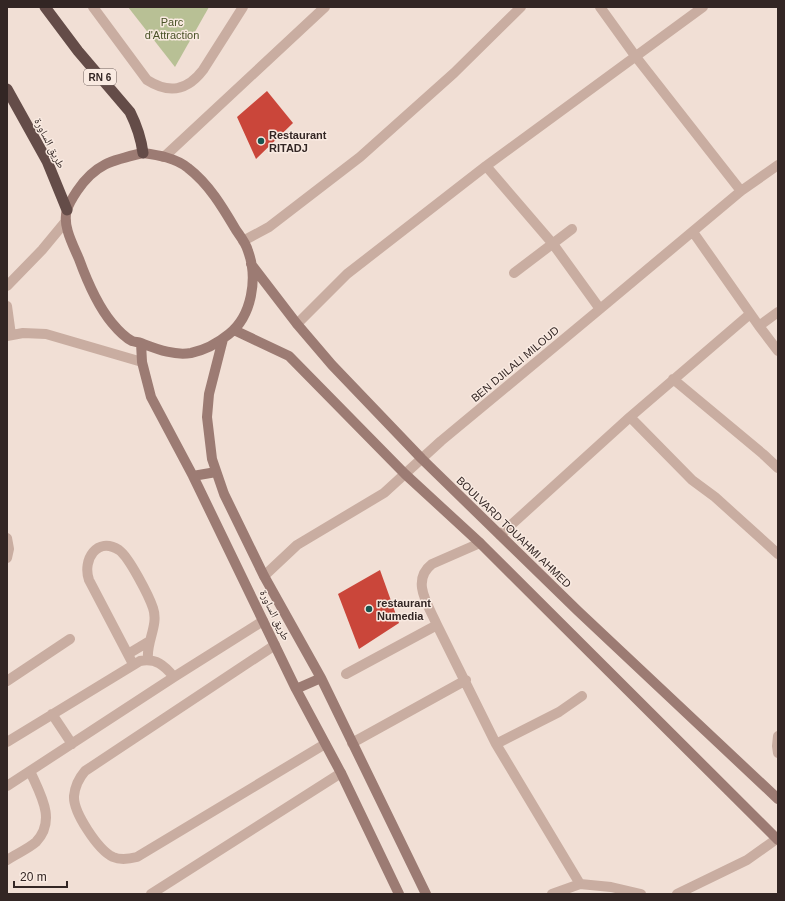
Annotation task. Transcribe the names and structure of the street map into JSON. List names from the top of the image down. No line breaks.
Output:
{"streets":{"highway":["RN 6","طريق الساورة"],"main road":["BOULVARD TOUAHMI AHMED"],"street":["BEN DJILALI MILOUD"]},"crossings":[["طريق الساورة","BEN DJILALI MILOUD"],["BEN DJILALI MILOUD","BOULVARD TOUAHMI AHMED"]],"parks":["Parc d'Attraction"],"places":["Restaurant RITADJ","restaurant Numedia"],"scale_bar":"20 m"}
